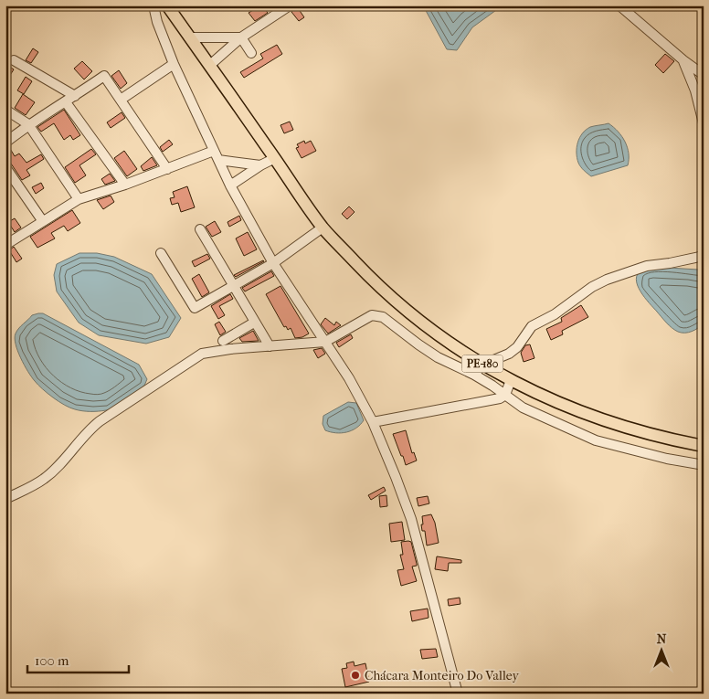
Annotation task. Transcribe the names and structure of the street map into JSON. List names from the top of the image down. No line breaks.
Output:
{"streets":{"main road":["PE-180"]},"places":["Chácara Monteiro Do Valley"],"scale_bar":"100 m","north":"top"}
